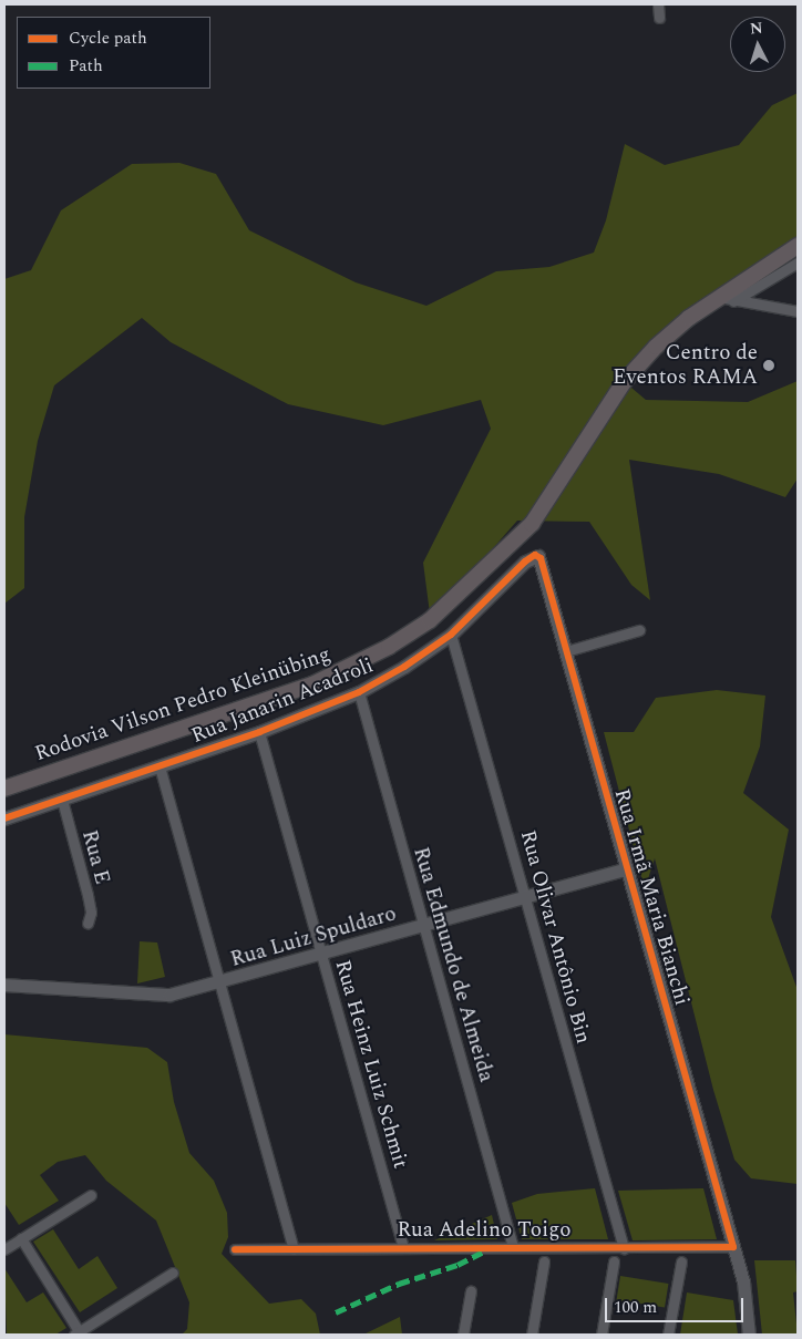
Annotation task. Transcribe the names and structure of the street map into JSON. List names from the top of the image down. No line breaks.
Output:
{"streets":{"main road":["Rodovia Vilson Pedro Kleinübing"],"street":["Rua Janarin Acadroli","Rua E","Rua Irmã Maria Bianchi","Rua Luiz Spuldaro","Rua Olivar Antônio Bin","Rua Edmundo de Almeida","Rua Heinz Luiz Schmit","Rua Adelino Toigo"]},"crossings":[["Rua Janarin Acadroli","Rua E"],["Rua Janarin Acadroli","Rua Irmã Maria Bianchi"],["Rua Janarin Acadroli","Rua Olivar Antônio Bin"],["Rua Janarin Acadroli","Rua Edmundo de Almeida"],["Rua Janarin Acadroli","Rua Heinz Luiz Schmit"],["Rua Irmã Maria Bianchi","Rua Luiz Spuldaro"],["Rua Irmã Maria Bianchi","Rua Adelino Toigo"],["Rua Luiz Spuldaro","Rua Olivar Antônio Bin"],["Rua Luiz Spuldaro","Rua Edmundo de Almeida"],["Rua Luiz Spuldaro","Rua Heinz Luiz Schmit"],["Rua Olivar Antônio Bin","Rua Adelino Toigo"],["Rua Edmundo de Almeida","Rua Adelino Toigo"],["Rua Heinz Luiz Schmit","Rua Adelino Toigo"]],"places":["Centro de Eventos RAMA"],"legend":["Cycle path","Path"],"scale_bar":"100 m","north":"top"}
